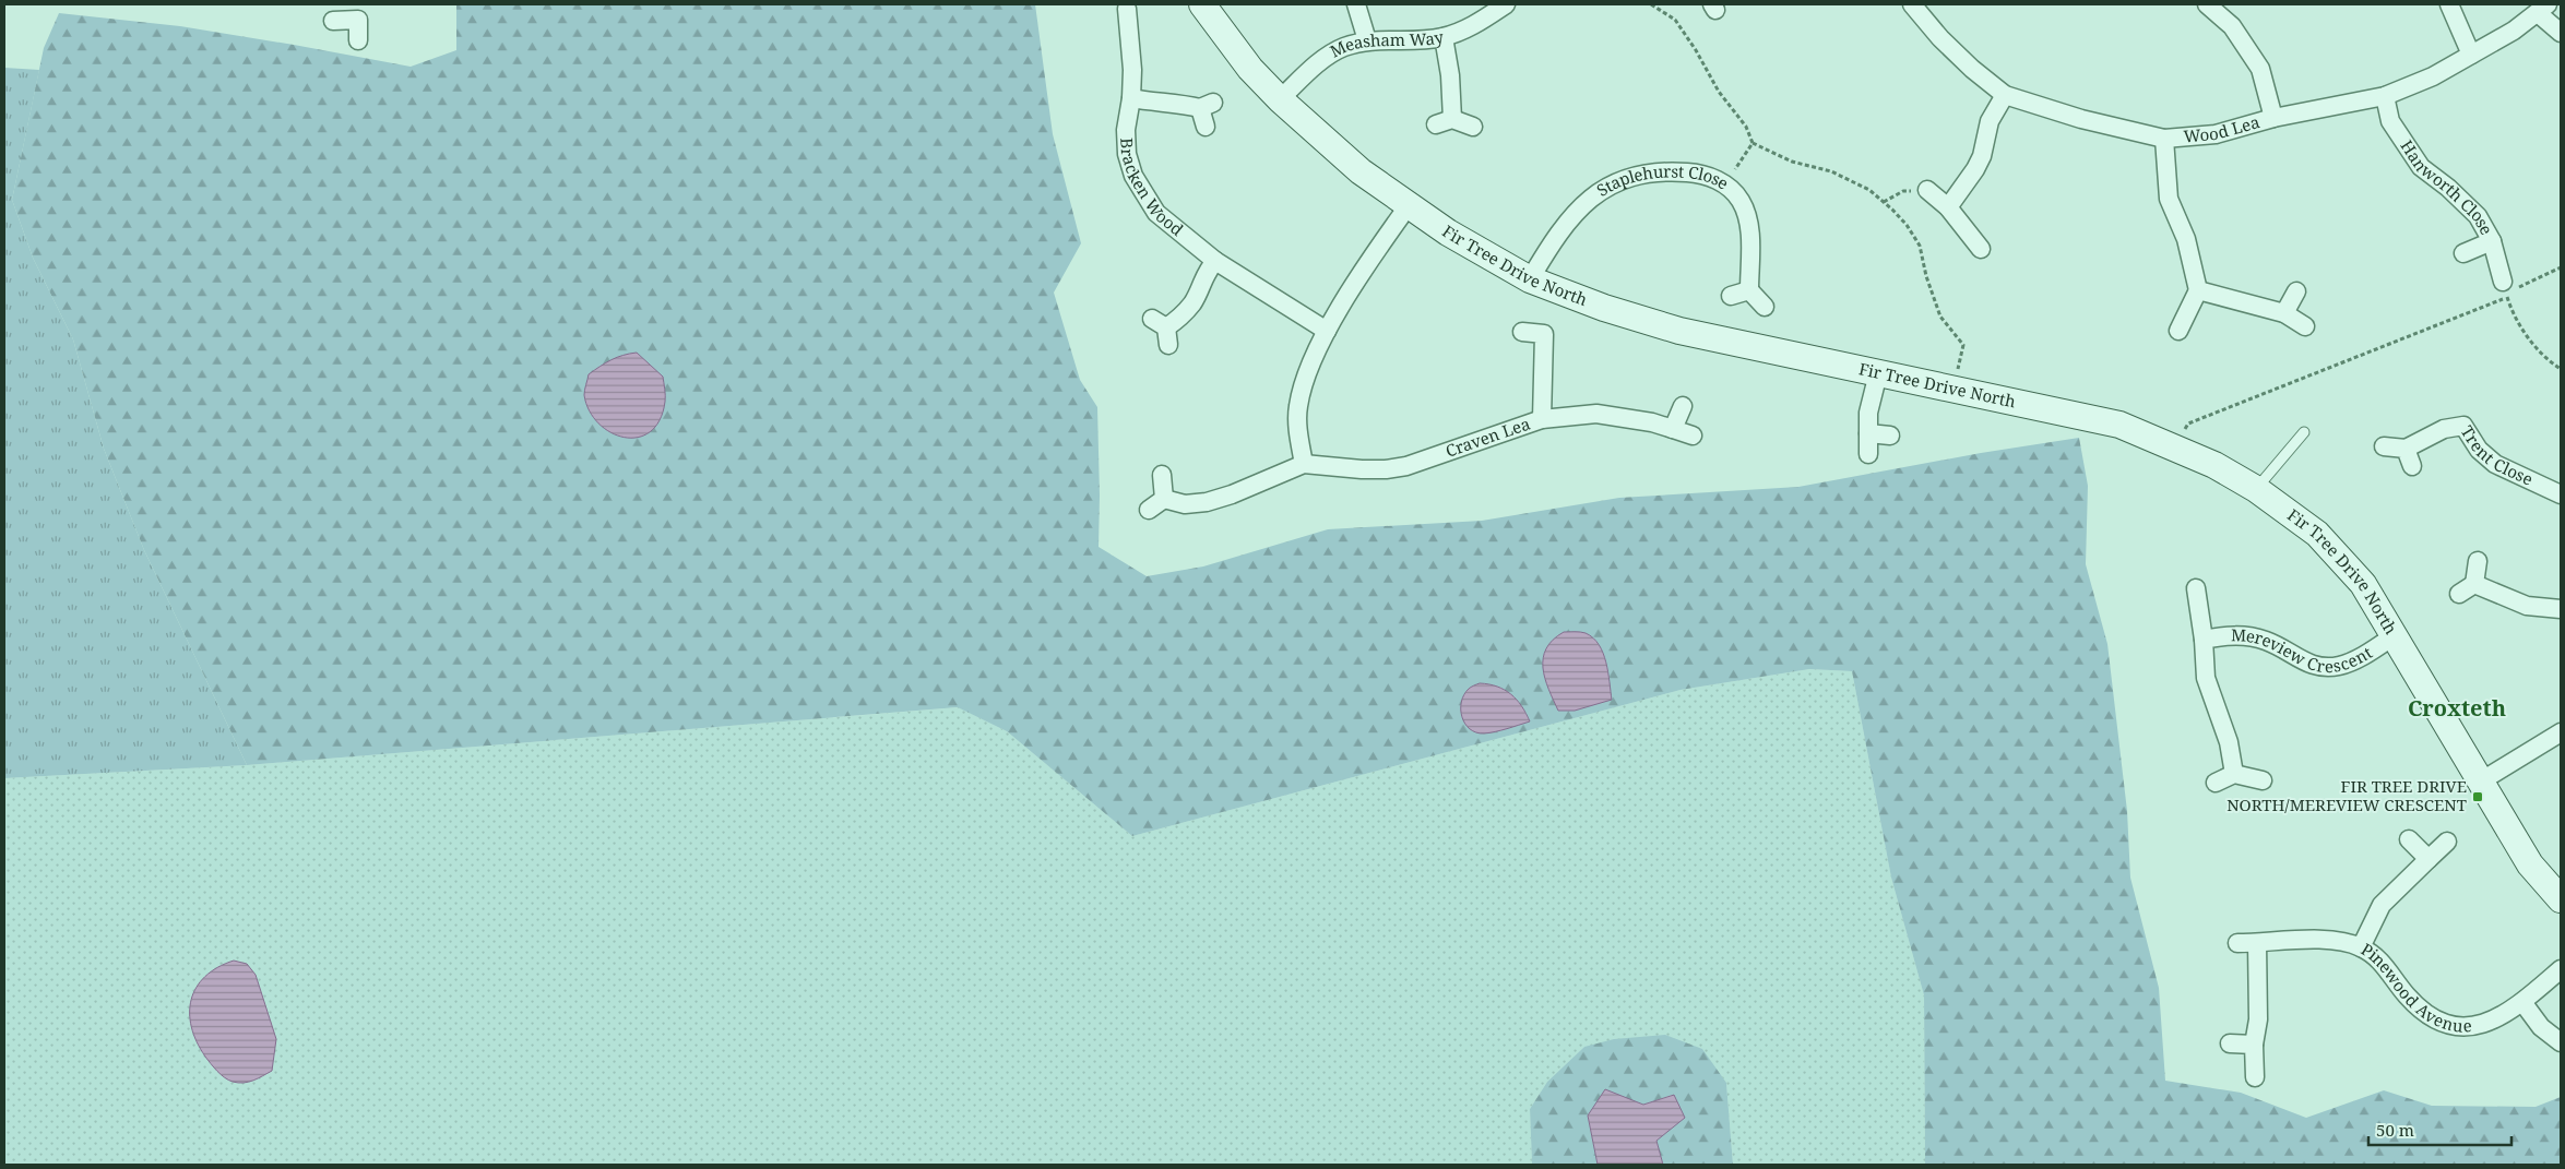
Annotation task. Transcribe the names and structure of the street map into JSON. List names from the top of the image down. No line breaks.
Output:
{"streets":{"street":["Measham Way","Wood Lea","Bracken Wood","Hanworth Close","Staplehurst Close","Fir Tree Drive North","Craven Lea","Trent Close","Mereview Crescent","Pinewood Avenue"]},"crossings":[["Measham Way","Fir Tree Drive North"],["Wood Lea","Hanworth Close"],["Staplehurst Close","Fir Tree Drive North"],["Fir Tree Drive North","Mereview Crescent"]],"districts":["Croxteth"],"places":{"transit":["FIR TREE DRIVE NORTH/MEREVIEW CRESCENT"]},"scale_bar":"50 m"}
